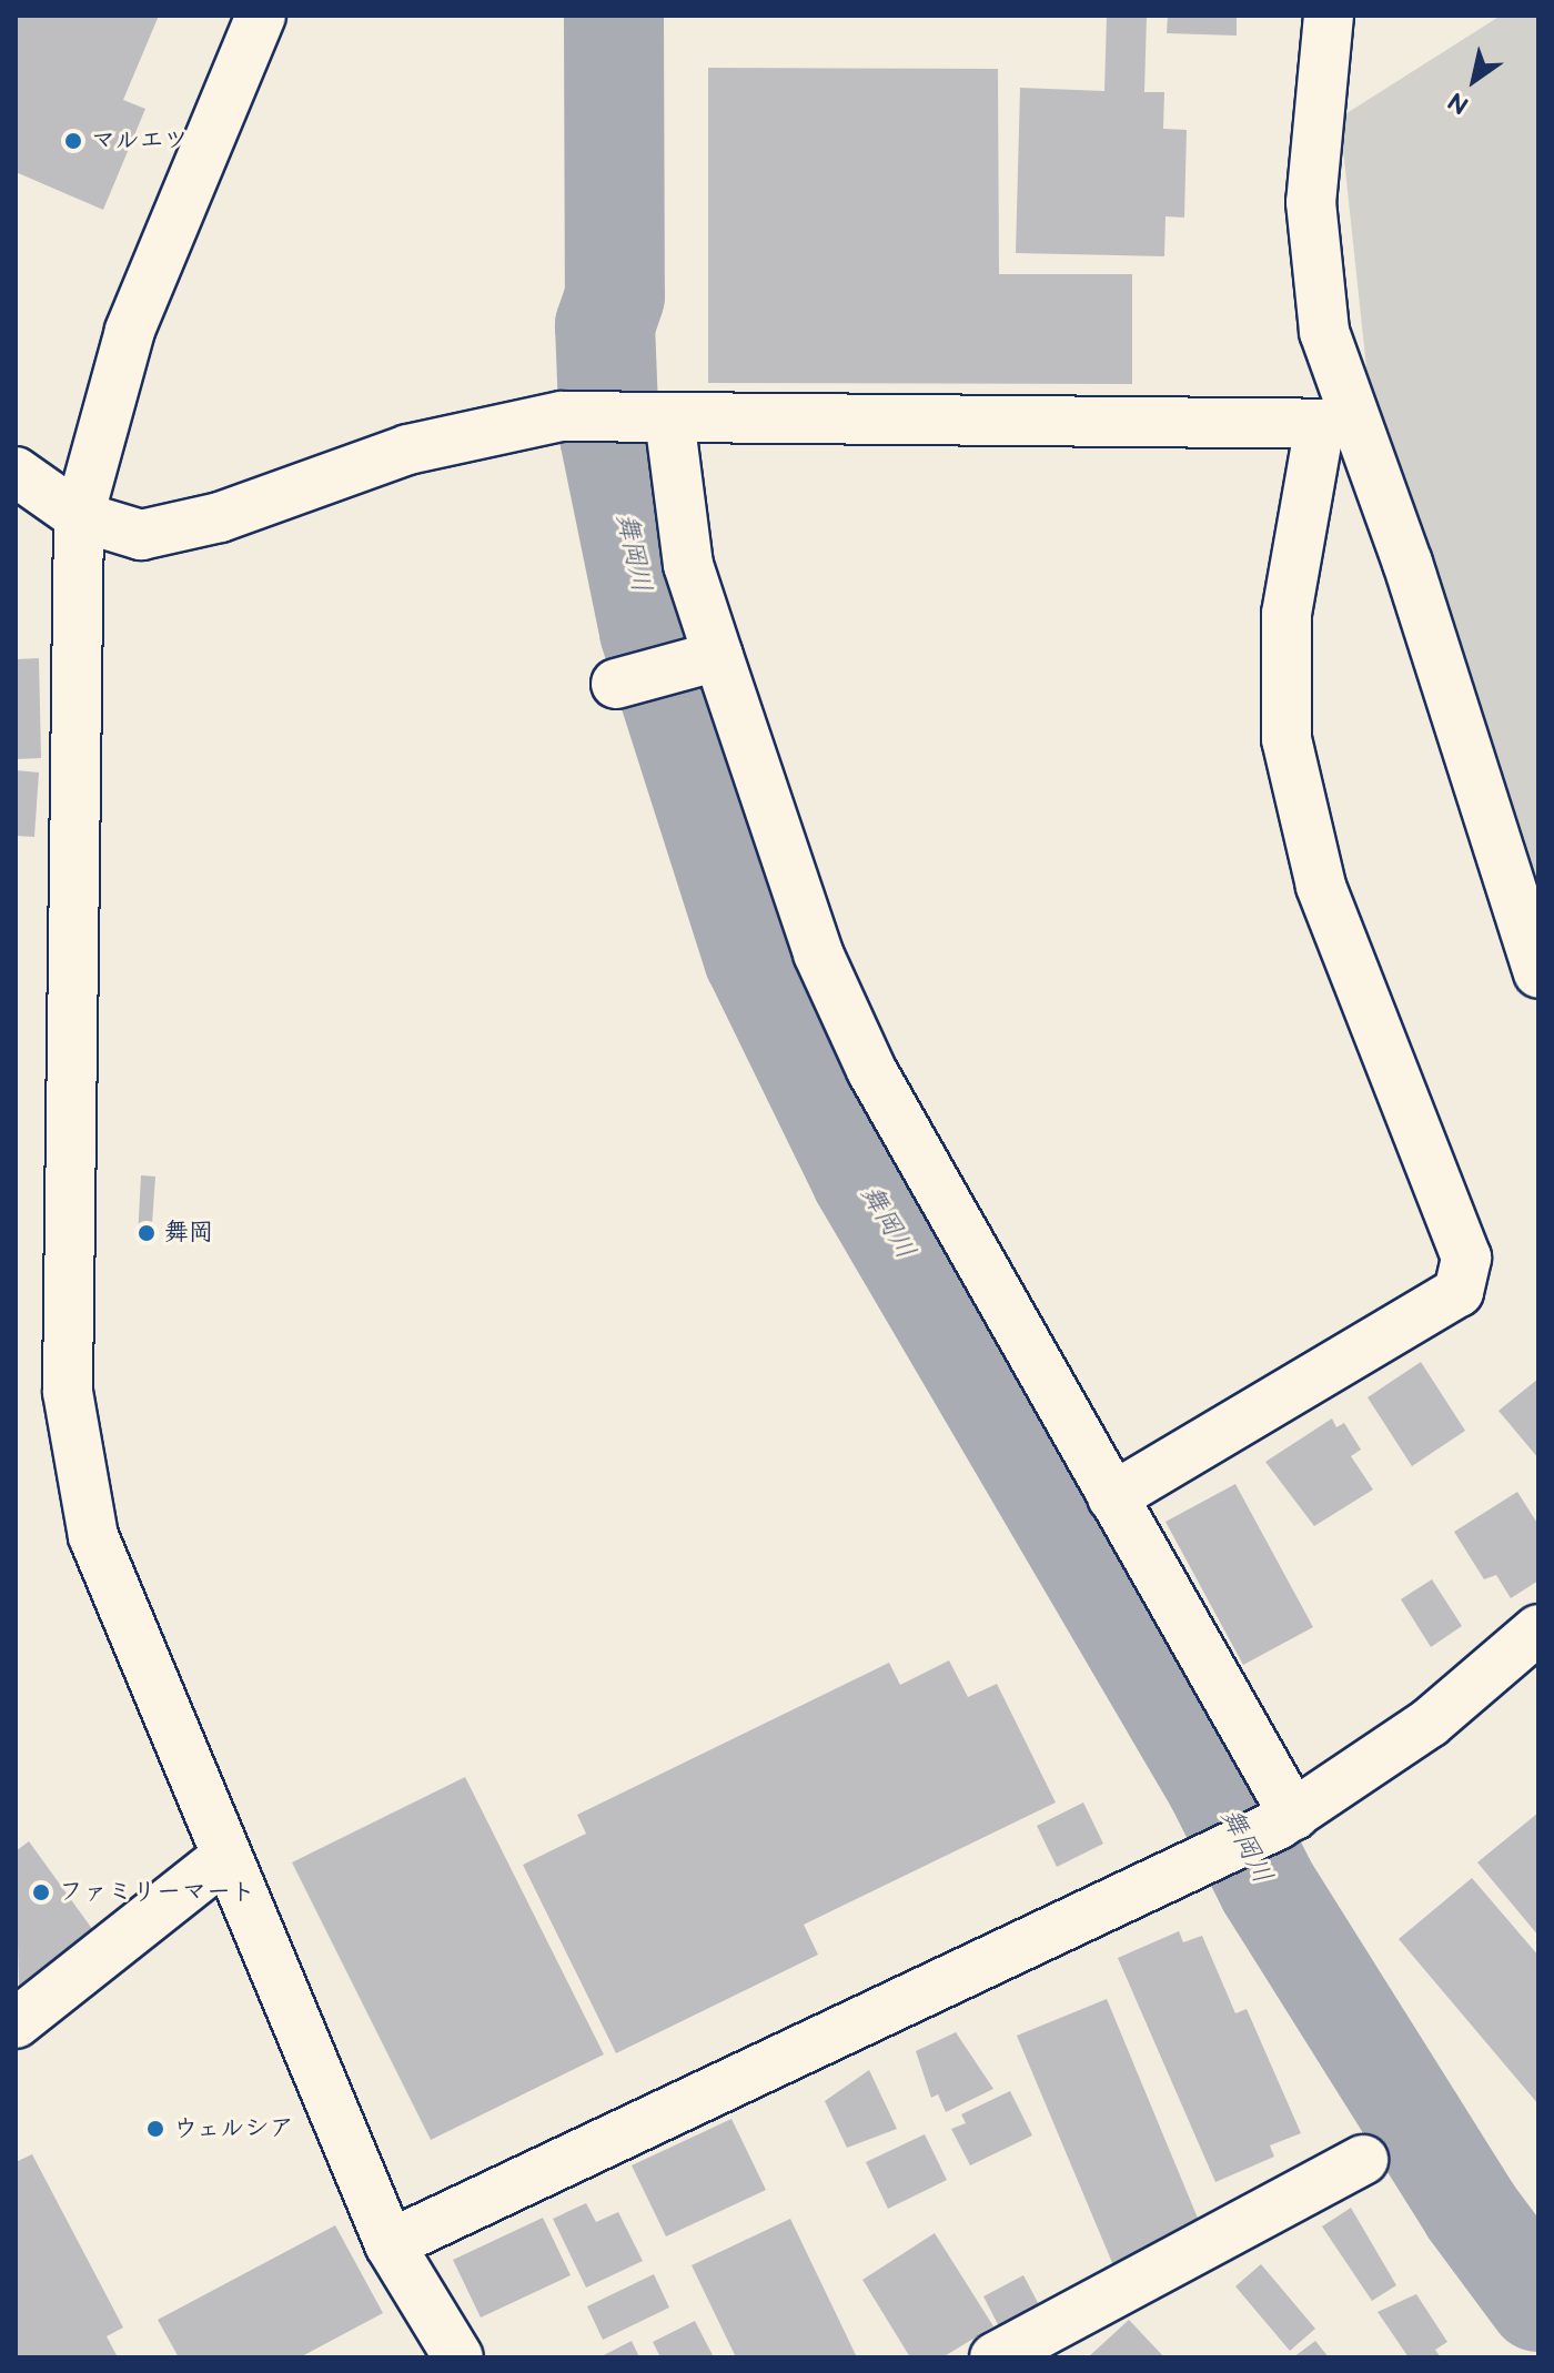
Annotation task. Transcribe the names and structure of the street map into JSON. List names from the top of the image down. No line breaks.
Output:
{"water":["舞岡川"],"places":["マルエツ","舞岡","ファミリーマート","ウェルシア"],"north":"bottom left"}
